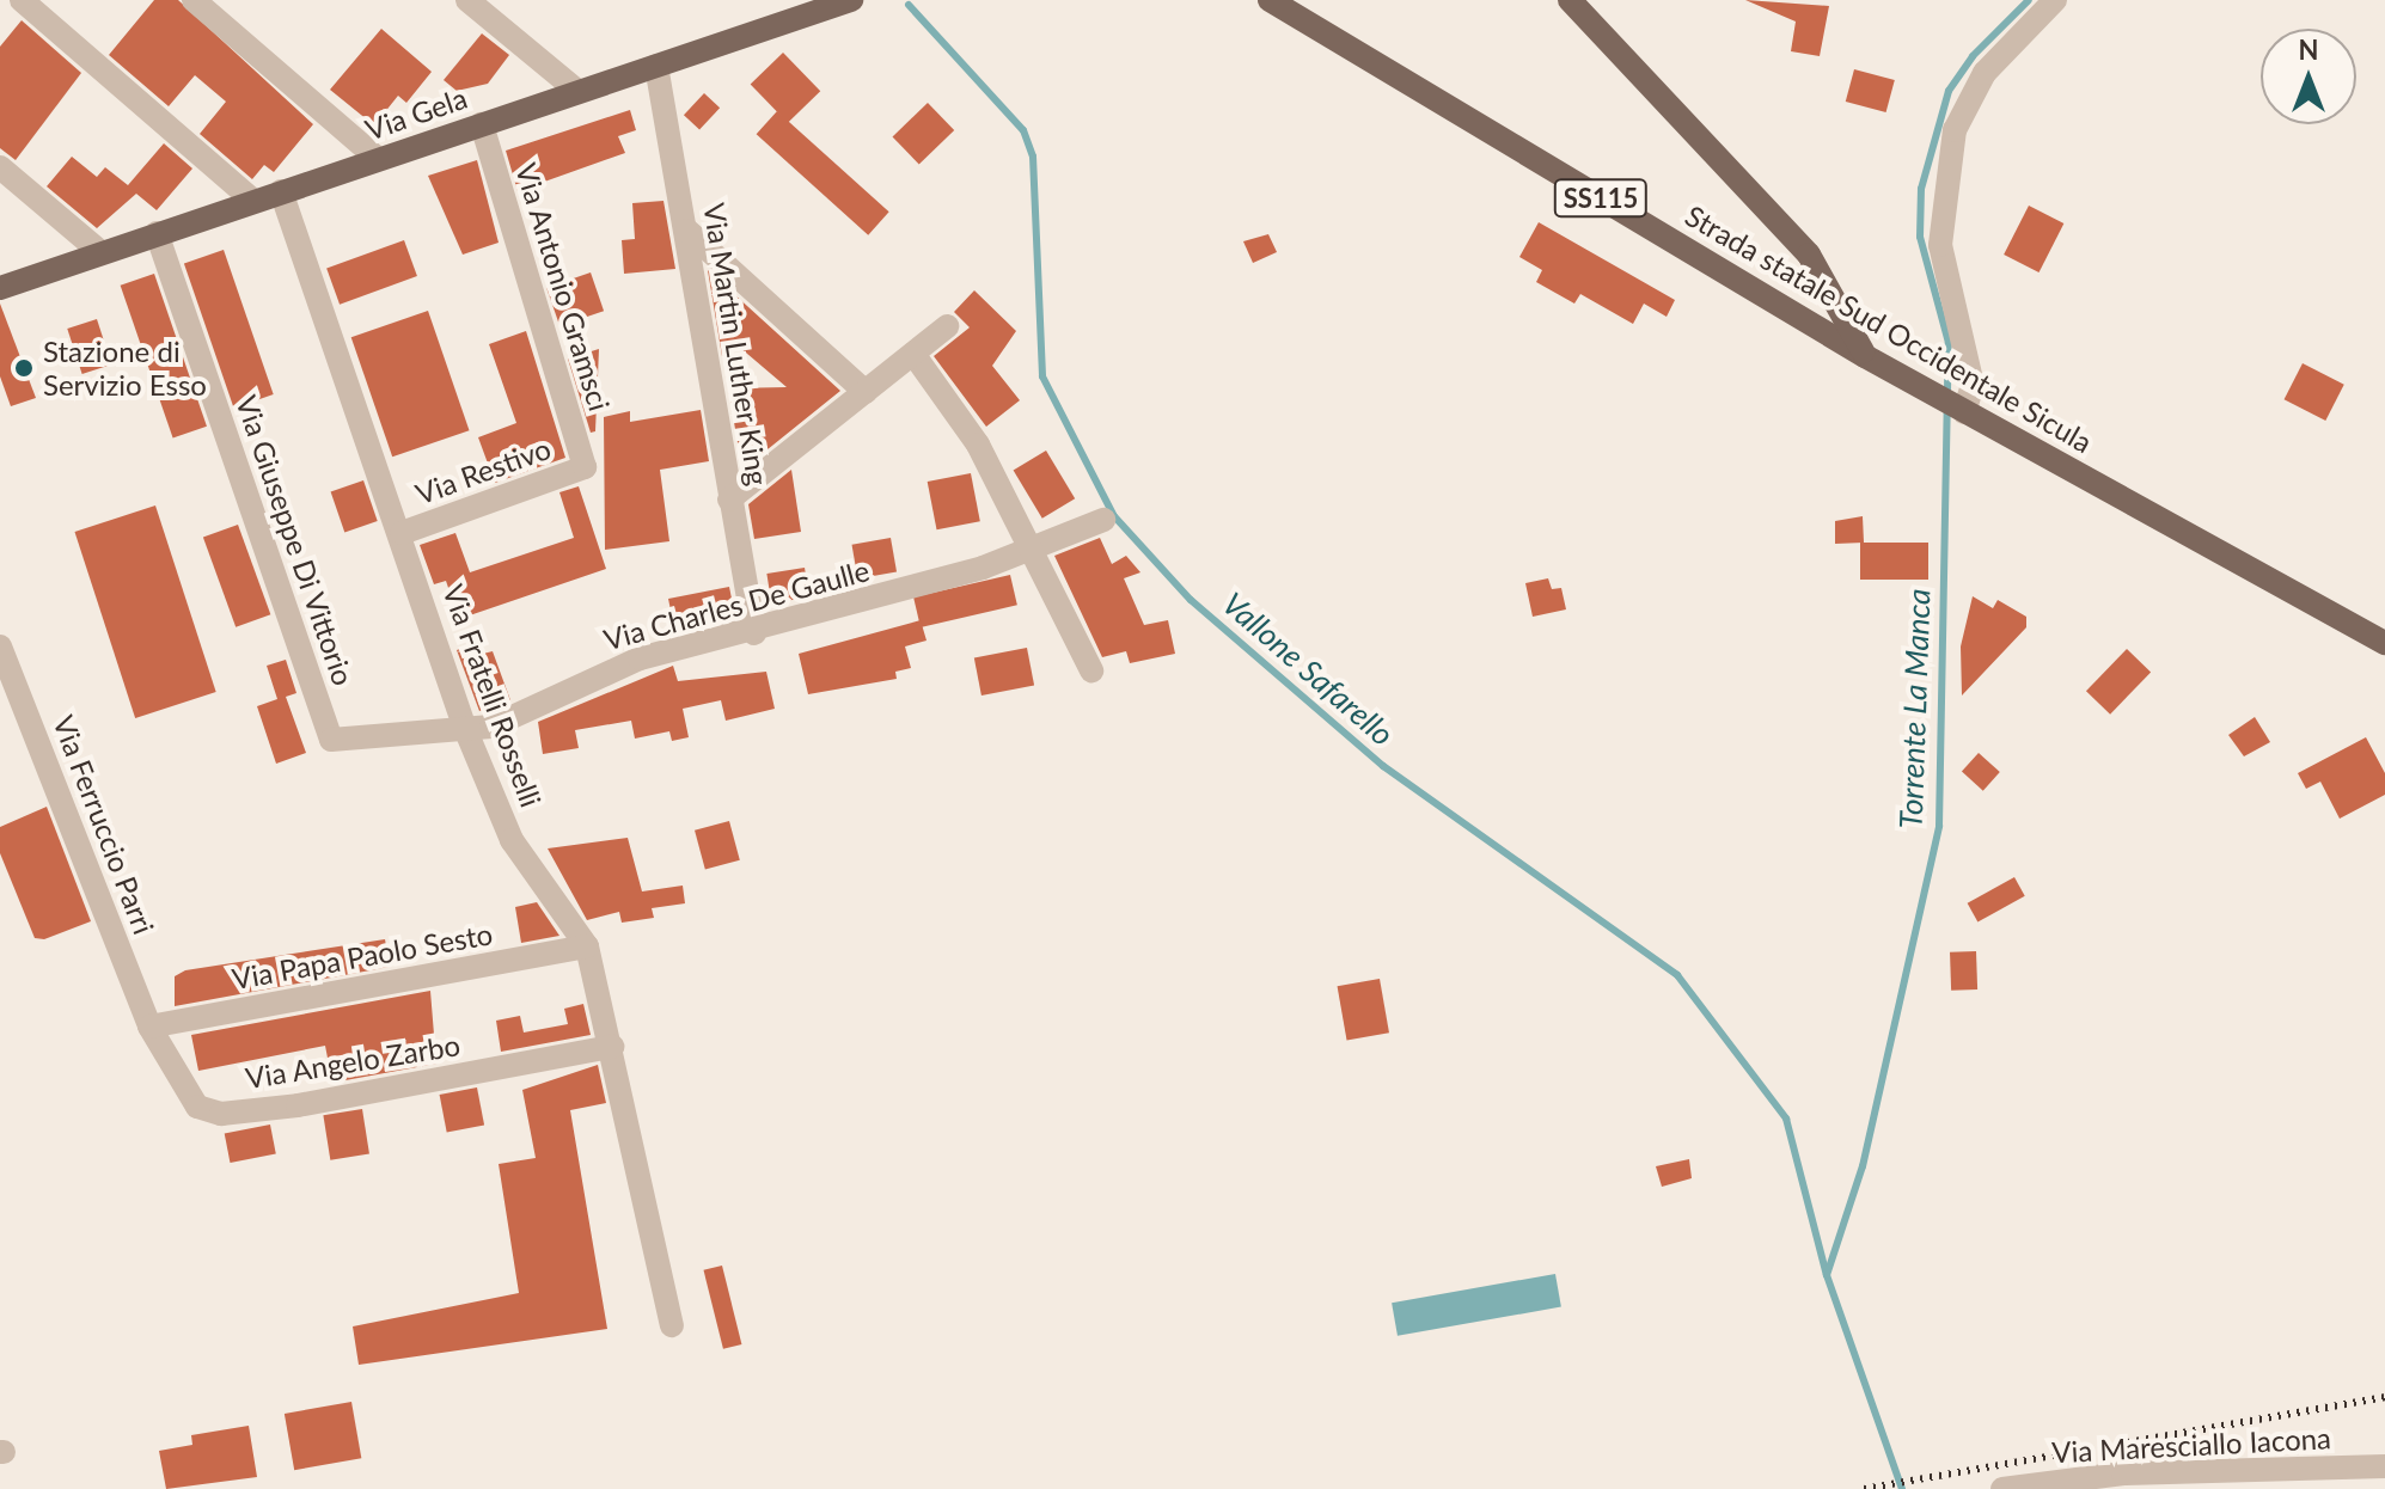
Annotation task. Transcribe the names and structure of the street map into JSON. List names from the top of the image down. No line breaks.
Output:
{"streets":{"main road":["Via Gela","SS115","Strada statale Sud Occidentale Sicula"],"street":["Via Antonio Gramsci","Via Martin Luther King","Via Restivo","Via Giuseppe Di Vittorio","Via Charles De Gaulle","Via Fratelli Rosselli","Via Ferruccio Parri","Via Papa Paolo Sesto","Via Angelo Zarbo","Via Maresciallo Iacona"]},"crossings":[["Via Gela","Via Antonio Gramsci"],["Via Gela","Via Martin Luther King"],["Via Gela","Via Giuseppe Di Vittorio"],["Via Gela","Via Fratelli Rosselli"],["Via Antonio Gramsci","Via Restivo"],["Via Martin Luther King","Via Charles De Gaulle"],["Via Restivo","Via Fratelli Rosselli"],["Via Giuseppe Di Vittorio","Via Charles De Gaulle"],["Via Giuseppe Di Vittorio","Via Fratelli Rosselli"],["Via Charles De Gaulle","Via Fratelli Rosselli"],["Via Fratelli Rosselli","Via Papa Paolo Sesto"],["Via Fratelli Rosselli","Via Angelo Zarbo"],["Via Ferruccio Parri","Via Papa Paolo Sesto"],["Via Ferruccio Parri","Via Angelo Zarbo"],["Via Papa Paolo Sesto","Via Angelo Zarbo"]],"water":["Vallone Safarello","Torrente La Manca"],"places":["Stazione di Servizio Esso"],"north":"top"}
